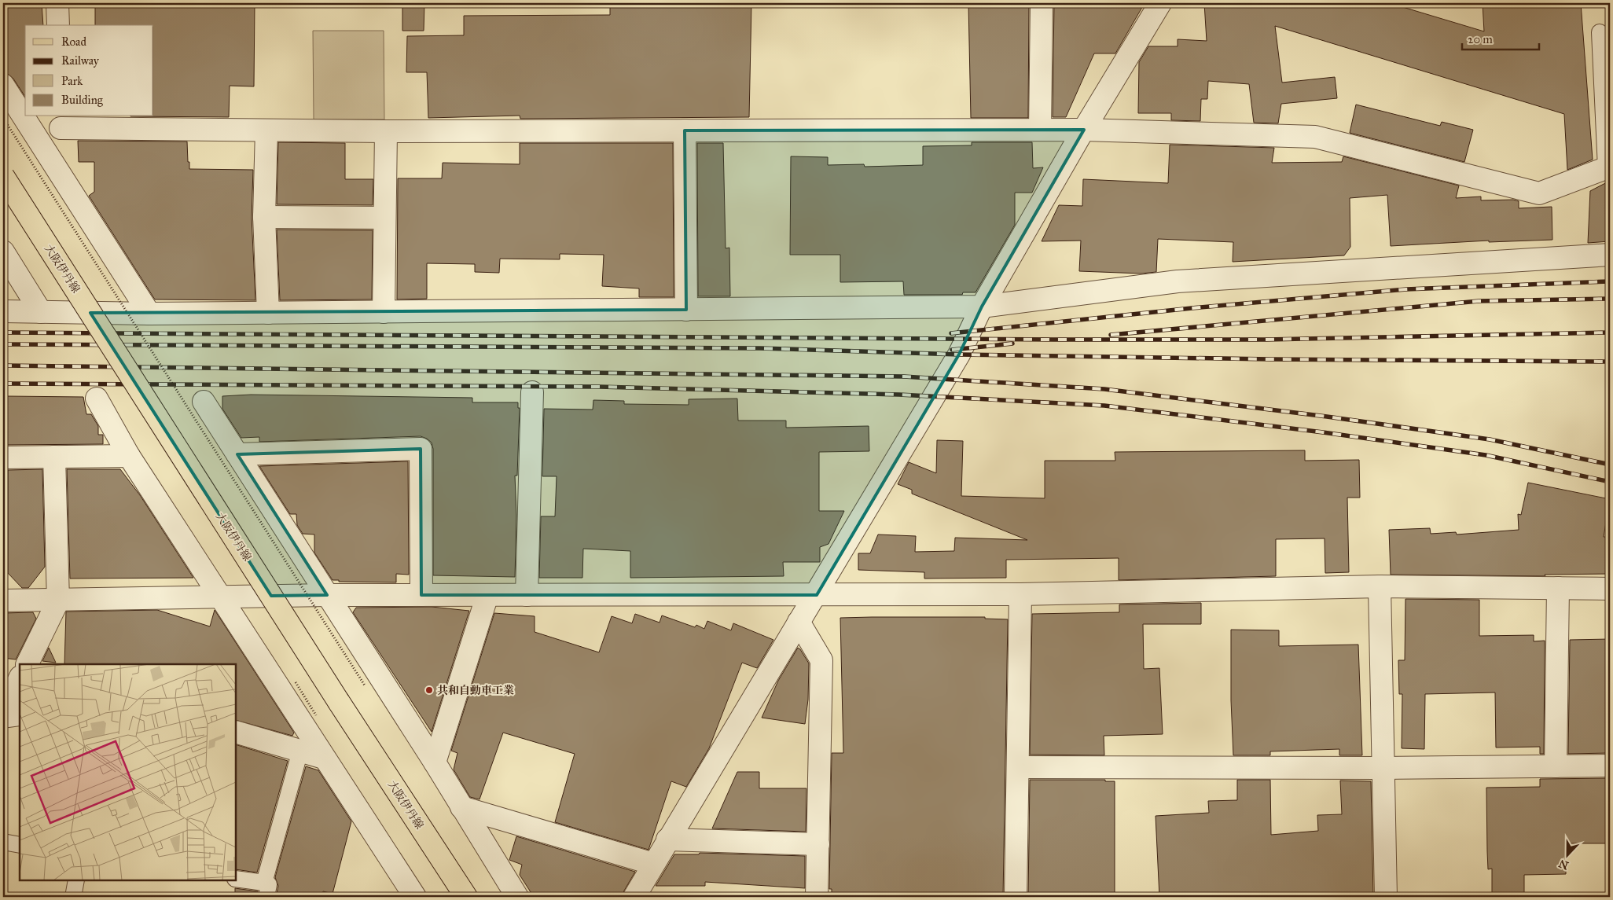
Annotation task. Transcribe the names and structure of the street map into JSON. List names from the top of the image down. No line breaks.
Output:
{"streets":{"main road":["大阪伊丹線"]},"places":["共和自動車工業"],"legend":["Road","Railway","Park","Building"],"scale_bar":"20 m","north":"bottom"}
